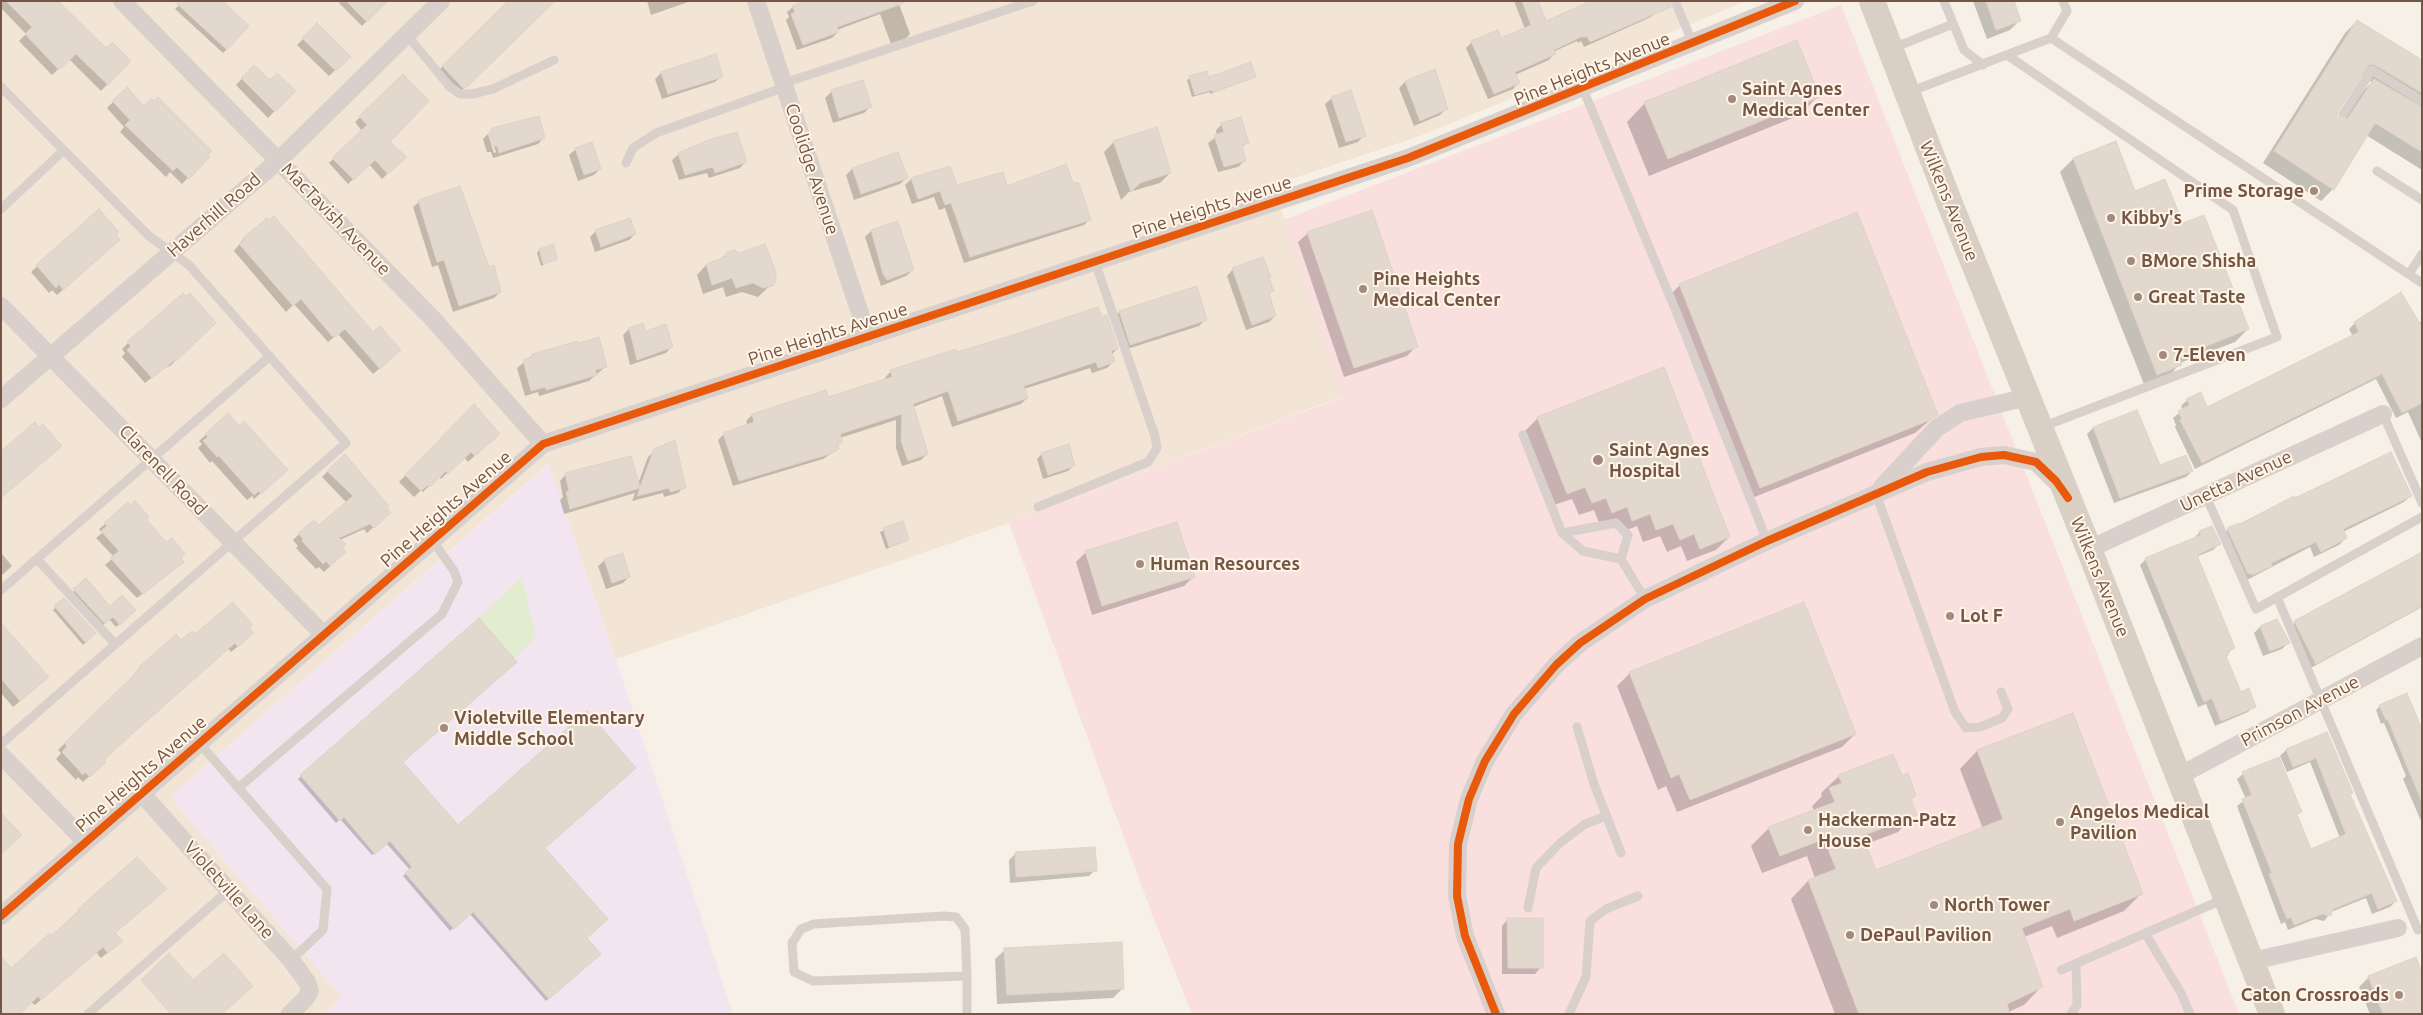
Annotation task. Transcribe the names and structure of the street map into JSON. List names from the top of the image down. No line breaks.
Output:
{"streets":{"main road":["Wilkens Avenue"],"street":["Pine Heights Avenue","Coolidge Avenue","Haverhill Road","MacTavish Avenue","Clarenell Road","Unetta Avenue","Primson Avenue","Violetville Lane"]},"crossings":[["Pine Heights Avenue","Coolidge Avenue"],["Pine Heights Avenue","MacTavish Avenue"],["Pine Heights Avenue","Clarenell Road"],["Pine Heights Avenue","Violetville Lane"],["Wilkens Avenue","Unetta Avenue"],["Wilkens Avenue","Primson Avenue"],["Haverhill Road","MacTavish Avenue"],["Haverhill Road","Clarenell Road"]],"places":["Saint Agnes Medical Center","Prime Storage","Kibby's","BMore Shisha","Pine Heights Medical Center","Great Taste","7-Eleven","Saint Agnes Hospital","Human Resources","Lot F","Violetville Elementary Middle School","Angelos Medical Pavilion","Hackerman-Patz House","North Tower","DePaul Pavilion","Caton Crossroads"]}
